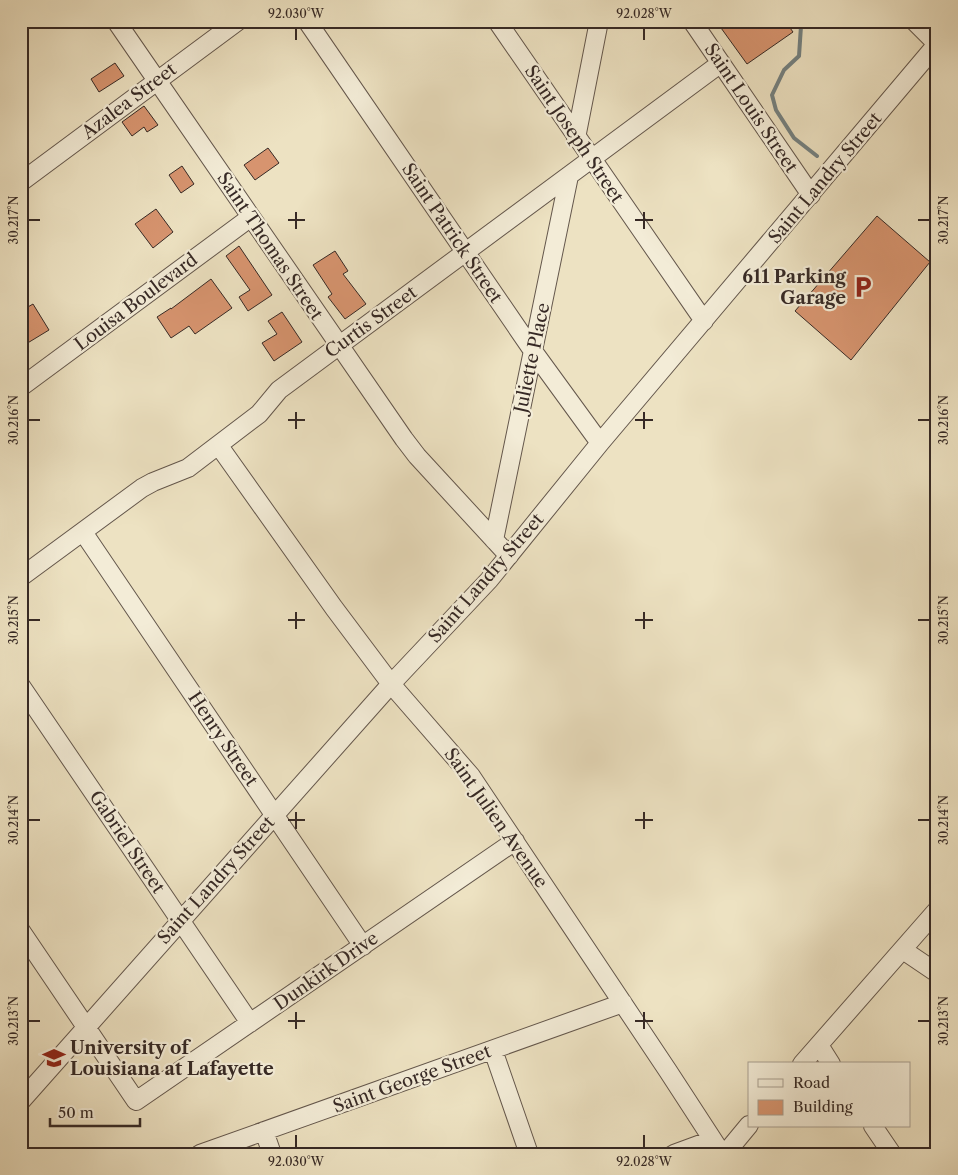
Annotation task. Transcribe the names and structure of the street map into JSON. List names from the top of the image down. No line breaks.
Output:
{"streets":{"street":["Azalea Street","Saint Louis Street","Saint Joseph Street","Saint Landry Street","Saint Patrick Street","Saint Thomas Street","Louisa Boulevard","Curtis Street","Juliette Place","Henry Street","Saint Julien Avenue","Gabriel Street","Dunkirk Drive","Saint George Street"]},"crossings":[["Azalea Street","Saint Thomas Street"],["Saint Louis Street","Saint Landry Street"],["Saint Louis Street","Curtis Street"],["Saint Joseph Street","Saint Landry Street"],["Saint Joseph Street","Curtis Street"],["Saint Landry Street","Saint Patrick Street"],["Saint Landry Street","Saint Thomas Street"],["Saint Landry Street","Henry Street"],["Saint Landry Street","Saint Julien Avenue"],["Saint Landry Street","Gabriel Street"],["Saint Landry Street","Dunkirk Drive"],["Saint Patrick Street","Curtis Street"],["Saint Patrick Street","Juliette Place"],["Saint Thomas Street","Louisa Boulevard"],["Saint Thomas Street","Curtis Street"],["Saint Thomas Street","Juliette Place"],["Curtis Street","Juliette Place"],["Curtis Street","Henry Street"],["Curtis Street","Saint Julien Avenue"],["Henry Street","Dunkirk Drive"],["Saint Julien Avenue","Dunkirk Drive"],["Saint Julien Avenue","Saint George Street"],["Gabriel Street","Dunkirk Drive"]],"places":{"parking":["611 Parking Garage"],"school or university":["University of Louisiana at Lafayette"]},"legend":["Road","Building"],"scale_bar":"50 m","coordinates":["92.030°W","92.028°W","30.217°N","30.216°N","30.215°N","30.214°N","30.213°N"]}
